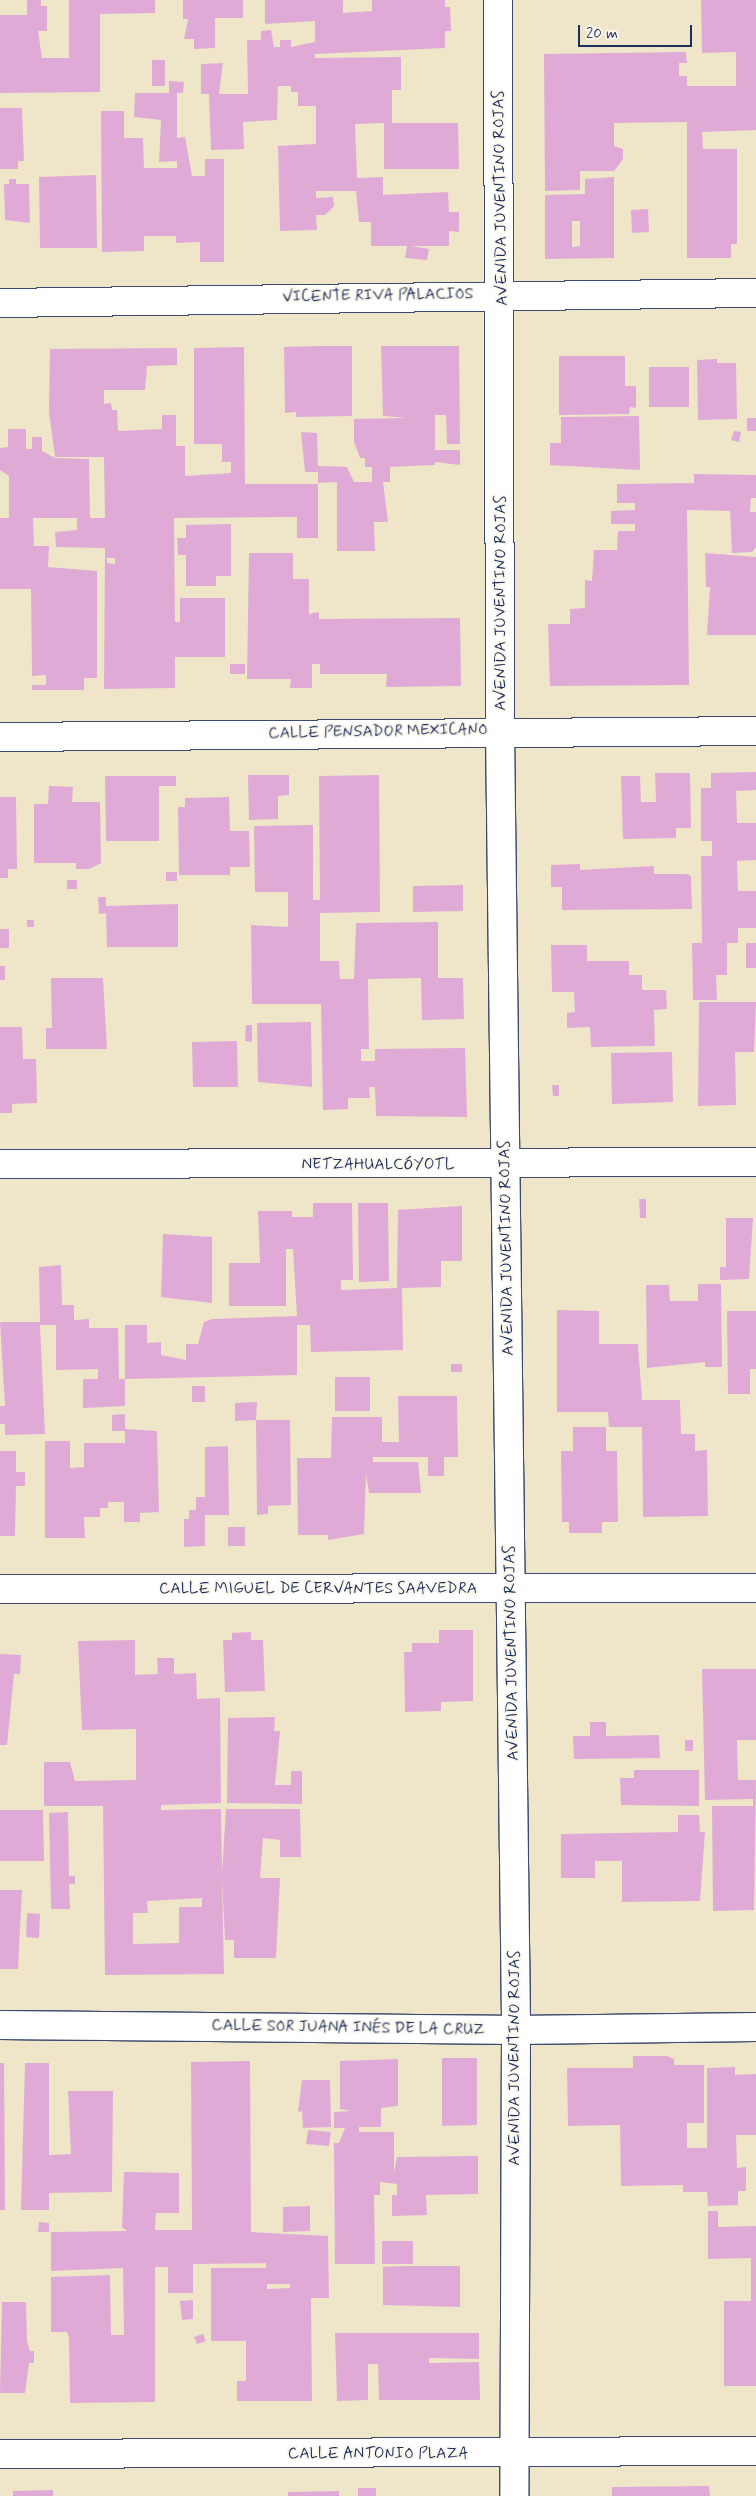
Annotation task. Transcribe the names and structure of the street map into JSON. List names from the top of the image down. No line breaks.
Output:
{"streets":{"street":["AVENIDA JUVENTINO ROJAS","VICENTE RIVA PALACIOS","CALLE PENSADOR MEXICANO","NETZAHUALCÓYOTL","CALLE MIGUEL DE CERVANTES SAAVEDRA","CALLE SOR JUANA INÉS DE LA CRUZ","CALLE ANTONIO PLAZA"]},"crossings":[["AVENIDA JUVENTINO ROJAS","VICENTE RIVA PALACIOS"],["AVENIDA JUVENTINO ROJAS","CALLE PENSADOR MEXICANO"],["AVENIDA JUVENTINO ROJAS","NETZAHUALCÓYOTL"],["AVENIDA JUVENTINO ROJAS","CALLE MIGUEL DE CERVANTES SAAVEDRA"],["AVENIDA JUVENTINO ROJAS","CALLE SOR JUANA INÉS DE LA CRUZ"],["AVENIDA JUVENTINO ROJAS","CALLE ANTONIO PLAZA"]],"scale_bar":"20 m"}
